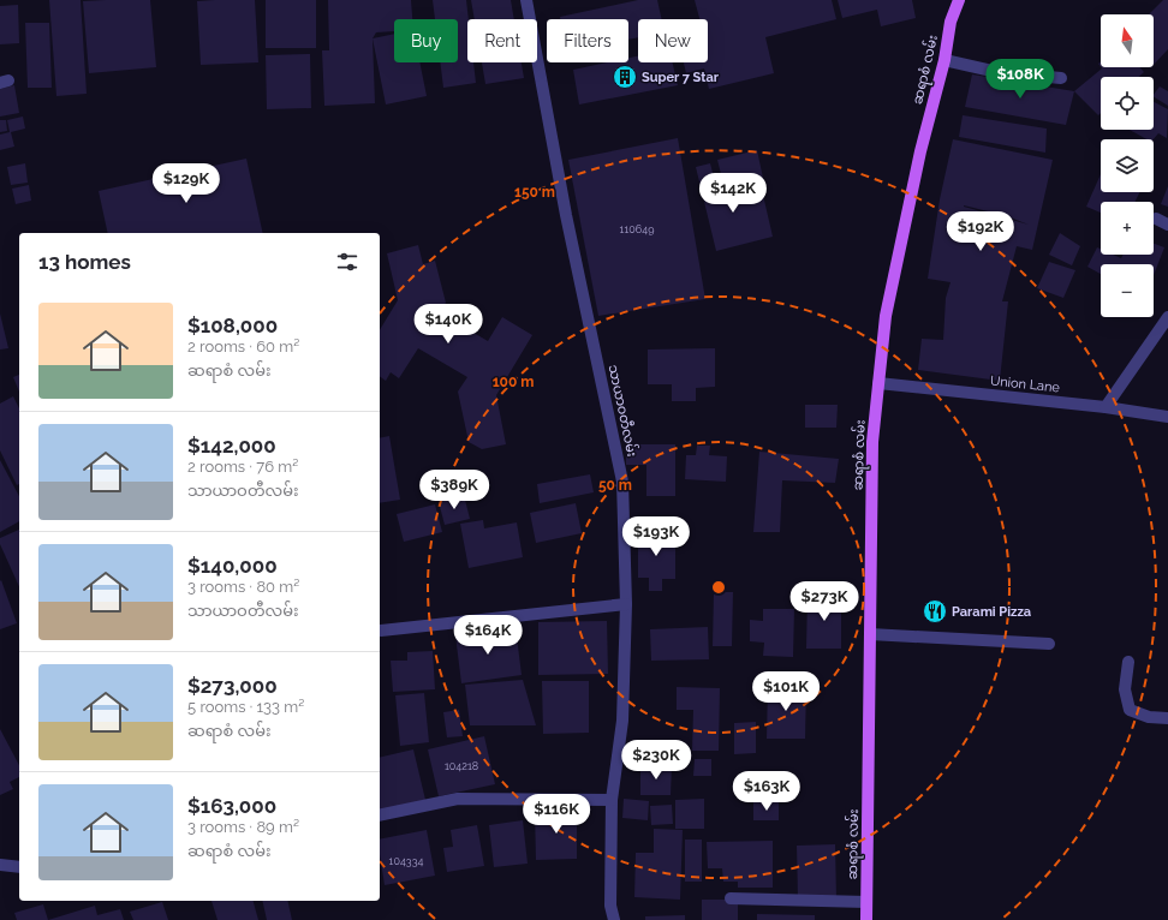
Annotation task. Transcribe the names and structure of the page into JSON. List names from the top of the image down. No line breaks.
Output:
{"streets":{"main road":["ဆရာစံ လမ်း"],"street":["Union Lane","သာယာဝတီလမ်း"]},"crossings":[["ဆရာစံ လမ်း","Union Lane"]],"places":{"building":["Super 7 Star"],"restaurant":["Parami Pizza"]},"house_numbers":["110649","104218","104334"],"north":"top","page":{"map_buttons":["+","−"],"chip":["Buy","Rent","Filters","New"],"price":["$108K","$129K","$142K","$192K","$140K","$389K","$193K","$273K","$164K","$101K","$230K","$163K","$116K"],"heading":"13 homes","list":[{"name":"$108,000","note":"2 rooms · 60 m² · ဆရာစံ လမ်း"},{"name":"$142,000","note":"2 rooms · 76 m² · သာယာဝတီလမ်း"},{"name":"$140,000","note":"3 rooms · 80 m² · သာယာဝတီလမ်း"},{"name":"$273,000","note":"5 rooms · 133 m² · ဆရာစံ လမ်း"},{"name":"$163,000","note":"3 rooms · 89 m² · ဆရာစံ လမ်း"}]},"rings":["150 m","100 m","50 m"]}
